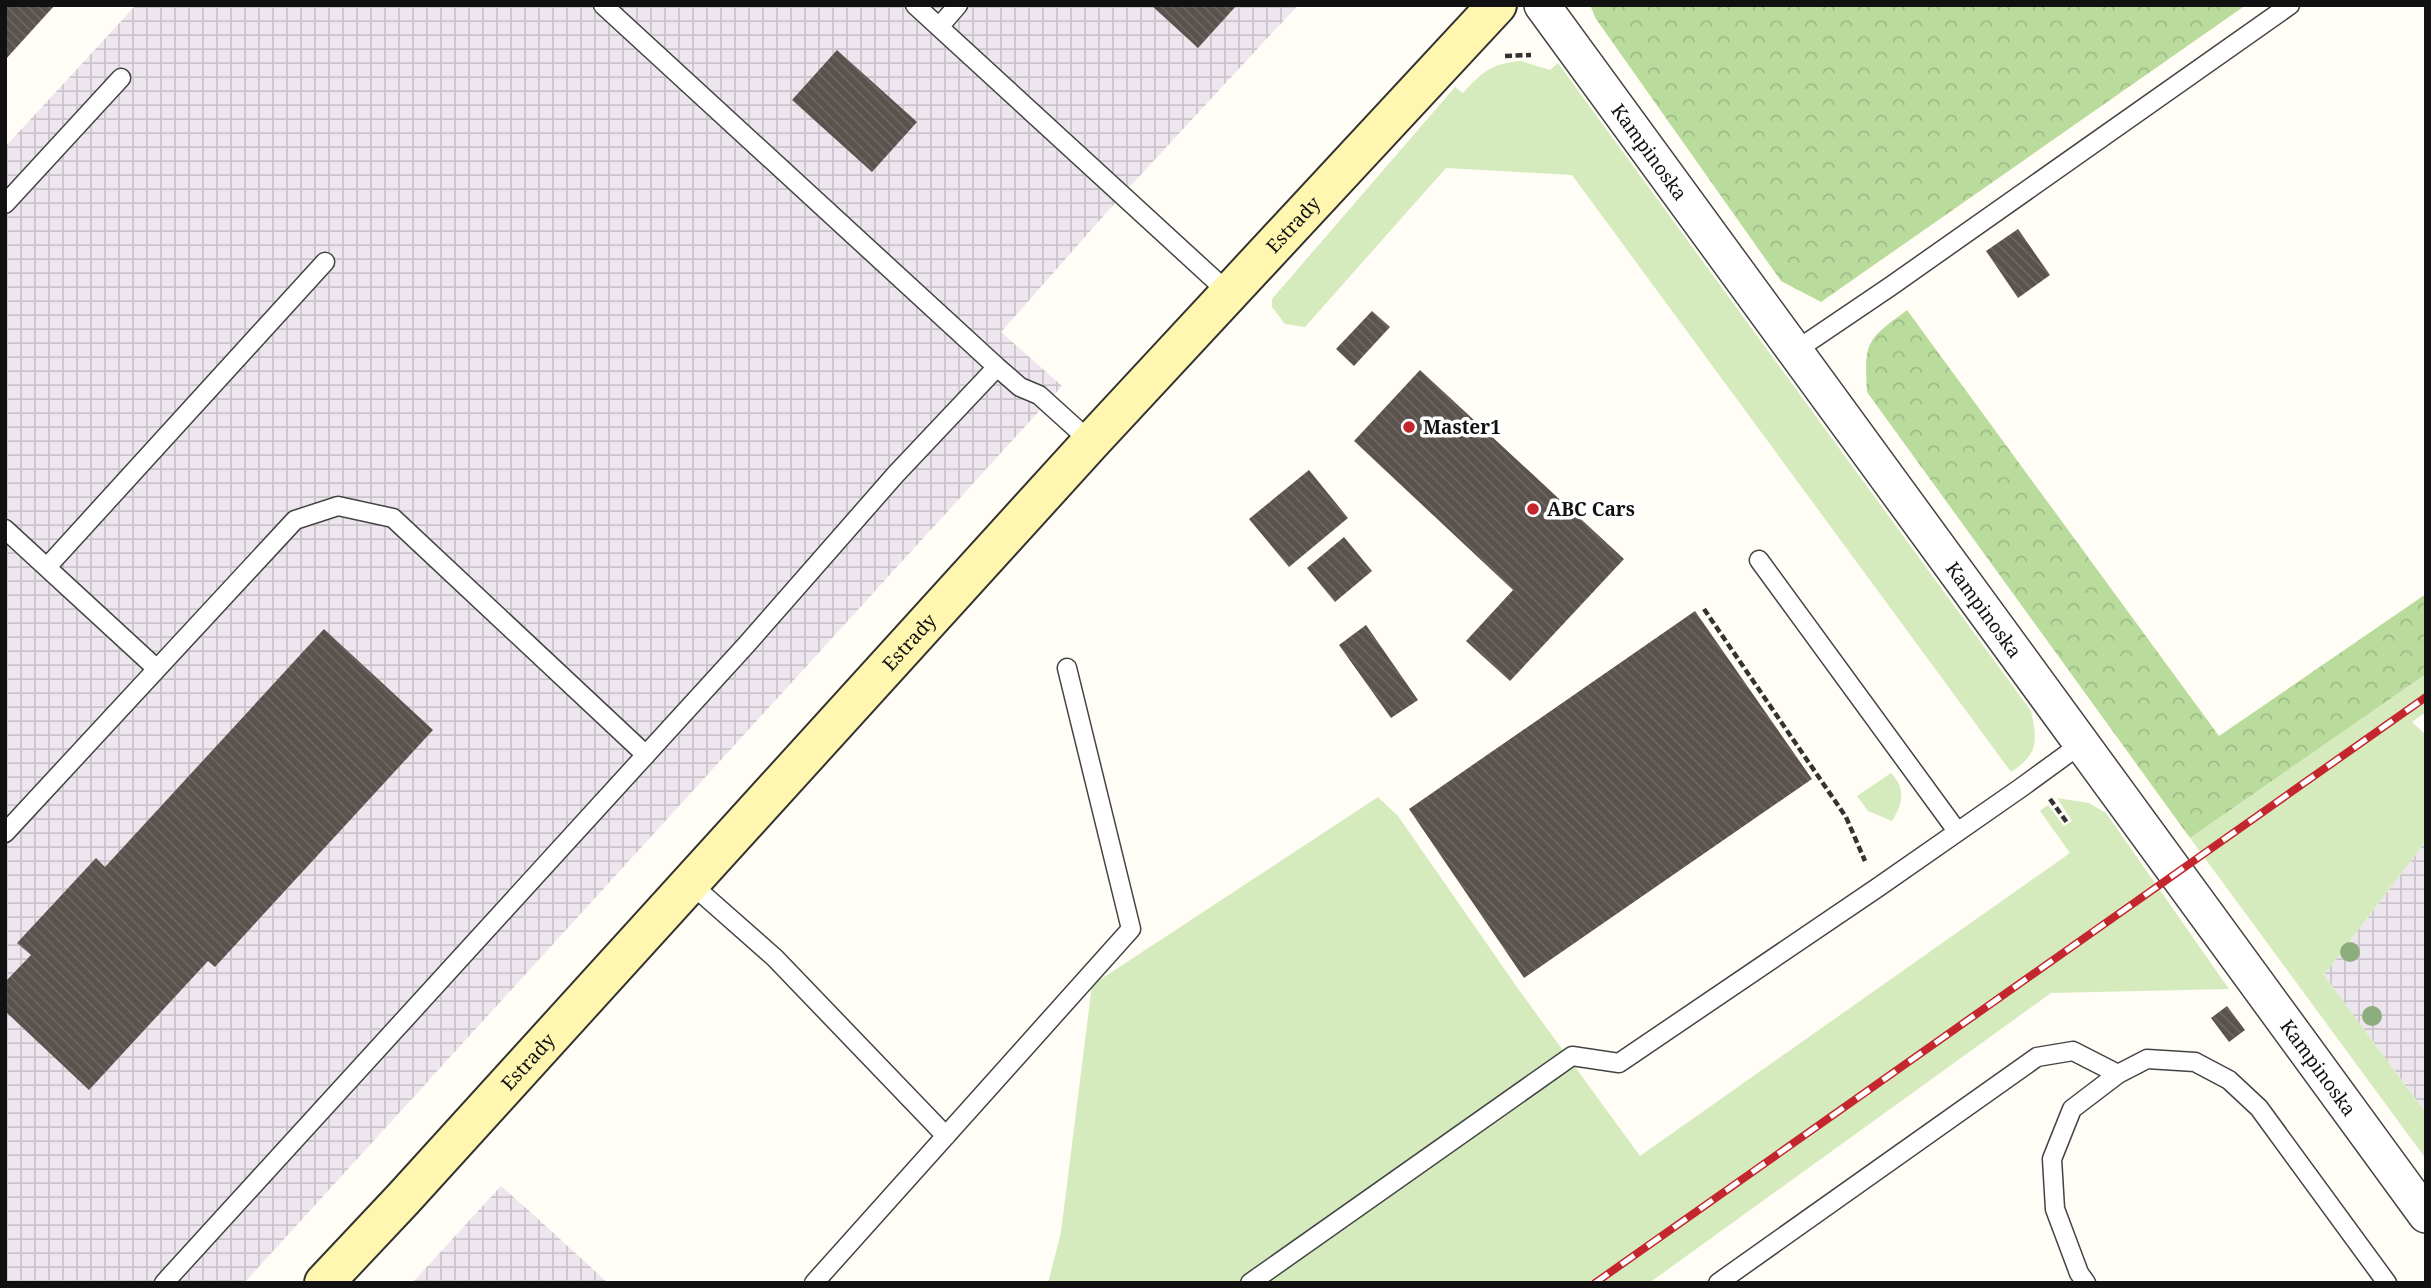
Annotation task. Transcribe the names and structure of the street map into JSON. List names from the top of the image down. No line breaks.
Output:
{"streets":{"main road":["Estrady"],"street":["Kampinoska"]},"places":["Master1","ABC Cars"]}
